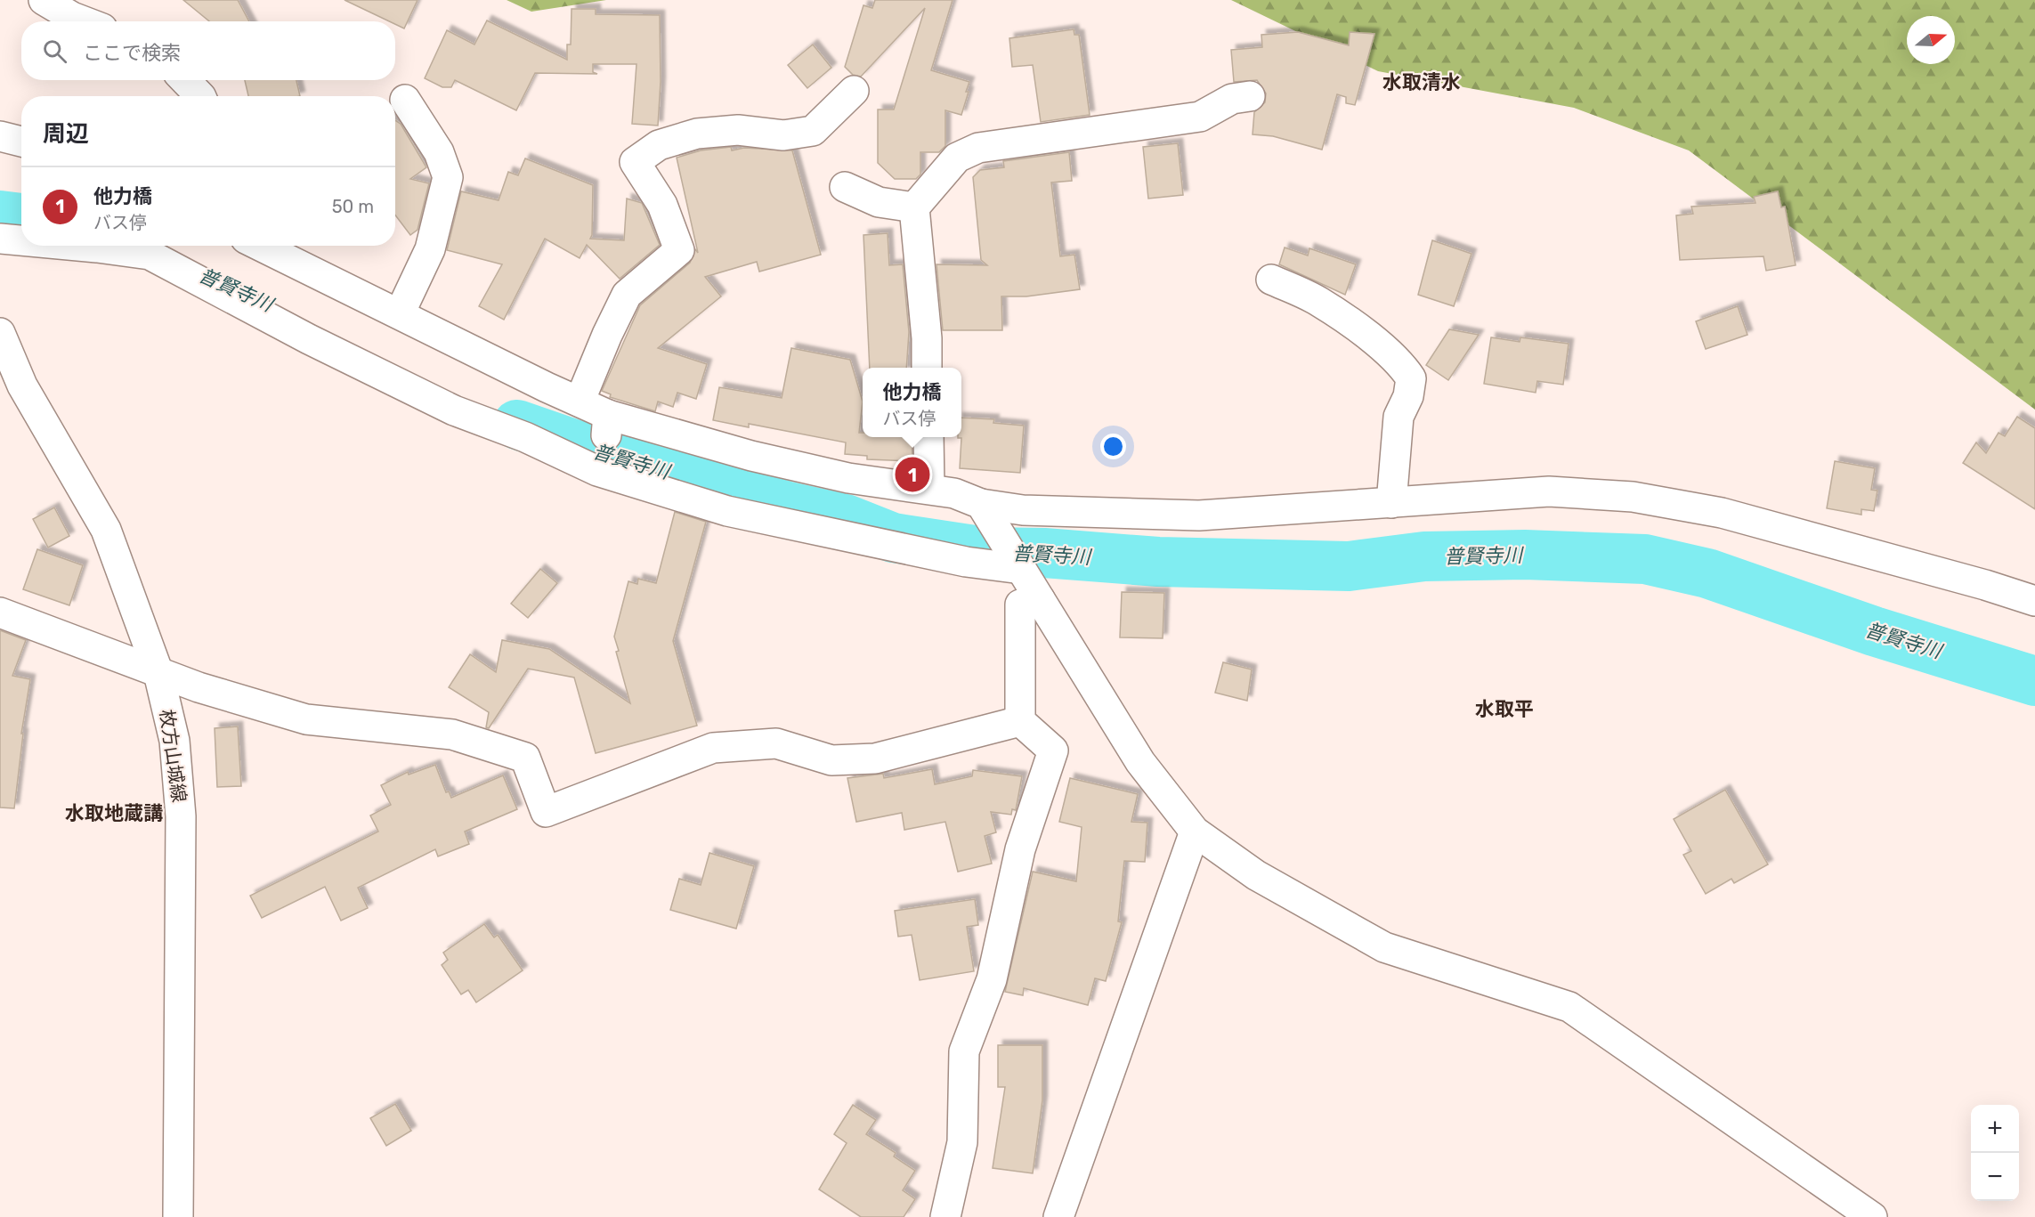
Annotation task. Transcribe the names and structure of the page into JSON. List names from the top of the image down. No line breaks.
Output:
{"streets":{"street":["枚方山城線"]},"districts":["水取清水","水取平","水取地蔵講"],"water":["普賢寺川"],"north":"right","page":{"search":"ここで検索","heading":"周辺","list":[{"mark":"1","name":"他力橋","note":"バス停","value":"50 m"}],"popup":["他力橋","バス停"],"pins":"1","map_buttons":["+","−"]}}
